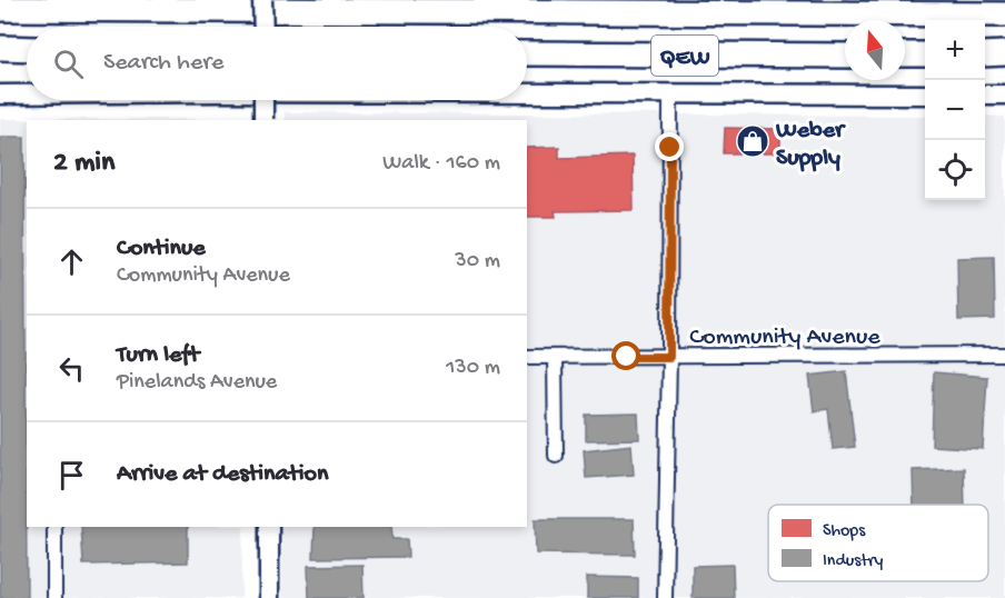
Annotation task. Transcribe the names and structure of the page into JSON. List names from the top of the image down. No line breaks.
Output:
{"streets":{"highway":["QEW"],"street":["Community Avenue"]},"places":{"shop":["Weber Supply"]},"legend":["Shops","Industry"],"north":"top","page":{"map_buttons":["+","−"],"search":"Search here","heading":["2 min","Walk · 160 m"],"list":[["Continue","Community Avenue","30 m"],["Turn left","Pinelands Avenue","130 m"],"Arrive at destination"]}}
